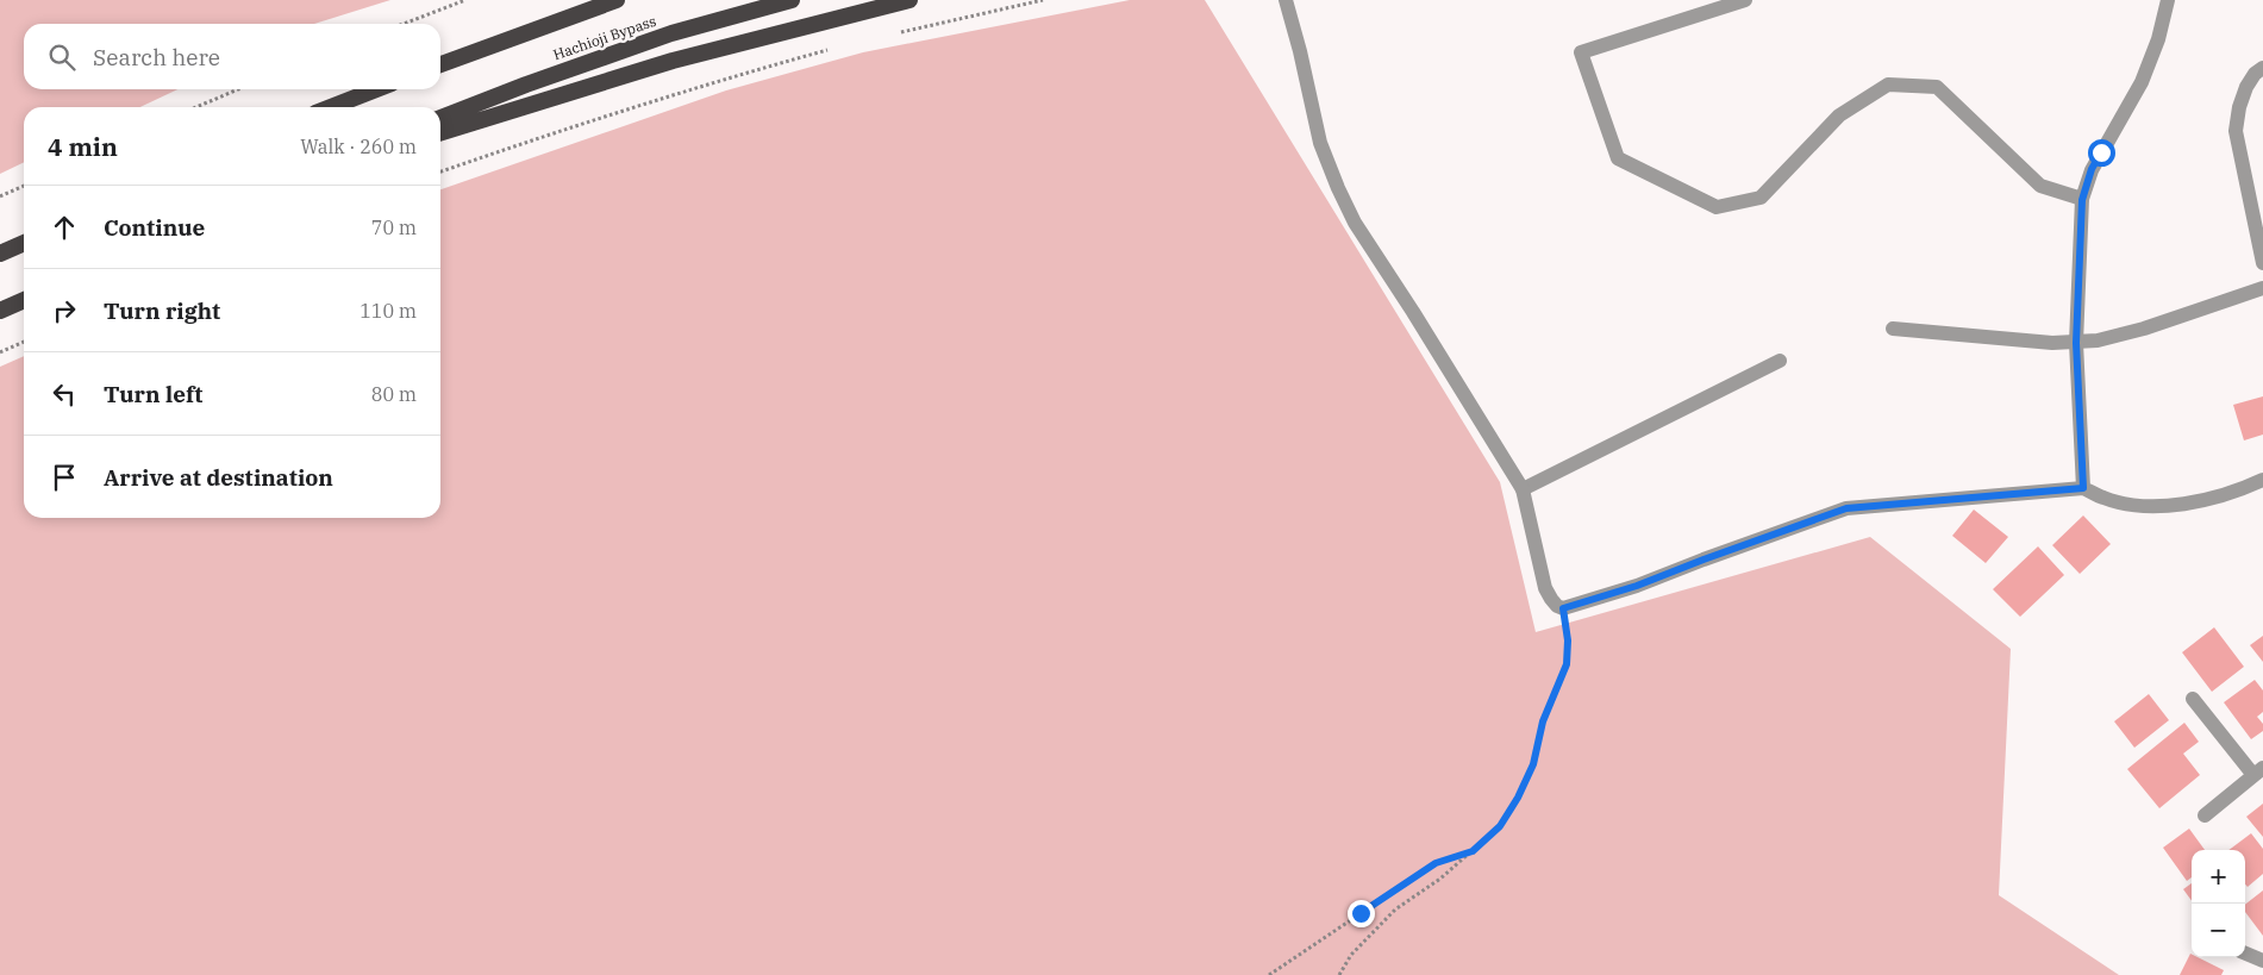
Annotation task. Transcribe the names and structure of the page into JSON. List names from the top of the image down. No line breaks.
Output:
{"streets":{"highway":["Hachioji Bypass"]},"page":{"search":"Search here","heading":["4 min","Walk · 260 m"],"list":[["Continue","70 m"],["Turn right","110 m"],["Turn left","80 m"],"Arrive at destination"],"map_buttons":["+","−"]}}
